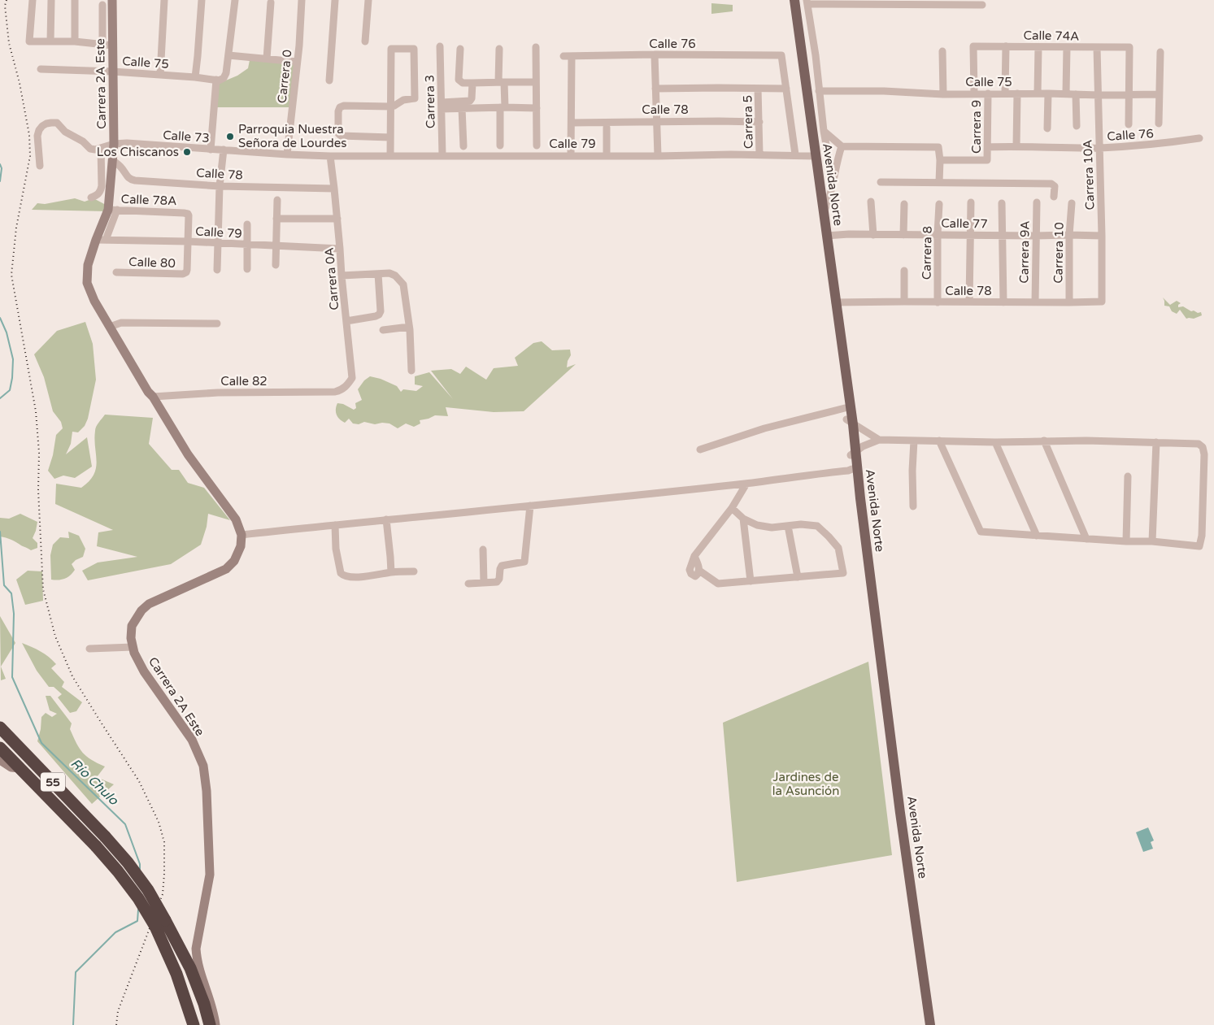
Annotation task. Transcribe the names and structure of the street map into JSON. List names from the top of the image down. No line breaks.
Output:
{"streets":{"highway":["55"],"main road":["Avenida Norte"],"street":["Calle 74A","Calle 76","Calle 75","Carrera 0","Carrera 2A Este","Carrera 3","Calle 78","Carrera 5","Carrera 9","Calle 73","Calle 79","Carrera 10A","Calle 78A","Calle 77","Carrera 9A","Carrera 8","Carrera 10","Calle 80","Carrera 0A","Calle 82"]},"crossings":[["Calle 74A","Calle 75"],["Calle 74A","Carrera 10A"],["Calle 76","Carrera 9"],["Calle 76","Carrera 10A"],["Calle 75","Carrera 2A Este"],["Calle 75","Carrera 9"],["Calle 75","Carrera 10A"],["Carrera 0","Calle 73"],["Carrera 2A Este","Calle 78"],["Carrera 2A Este","Calle 73"],["Carrera 2A Este","Calle 79"],["Carrera 2A Este","Calle 78A"],["Carrera 2A Este","Calle 82"],["Carrera 3","Calle 79"],["Calle 78","Carrera 5"],["Calle 78","Carrera 10A"],["Calle 78","Avenida Norte"],["Calle 78","Carrera 9A"],["Calle 78","Carrera 8"],["Calle 78","Carrera 10"],["Calle 78","Carrera 0A"],["Carrera 5","Calle 79"],["Calle 73","Calle 79"],["Calle 73","Carrera 0A"],["Calle 79","Avenida Norte"],["Calle 79","Calle 78A"],["Calle 79","Calle 80"],["Calle 79","Carrera 0A"],["Carrera 10A","Calle 77"],["Avenida Norte","Calle 77"],["Calle 78A","Calle 80"],["Calle 77","Carrera 9A"],["Calle 77","Carrera 8"],["Calle 77","Carrera 10"],["Carrera 0A","Calle 82"]],"water":["Río Chulo"],"parks":["Jardines de la Asunción"],"places":["Parroquia Nuestra Señora de Lourdes","Los Chiscanos"]}
